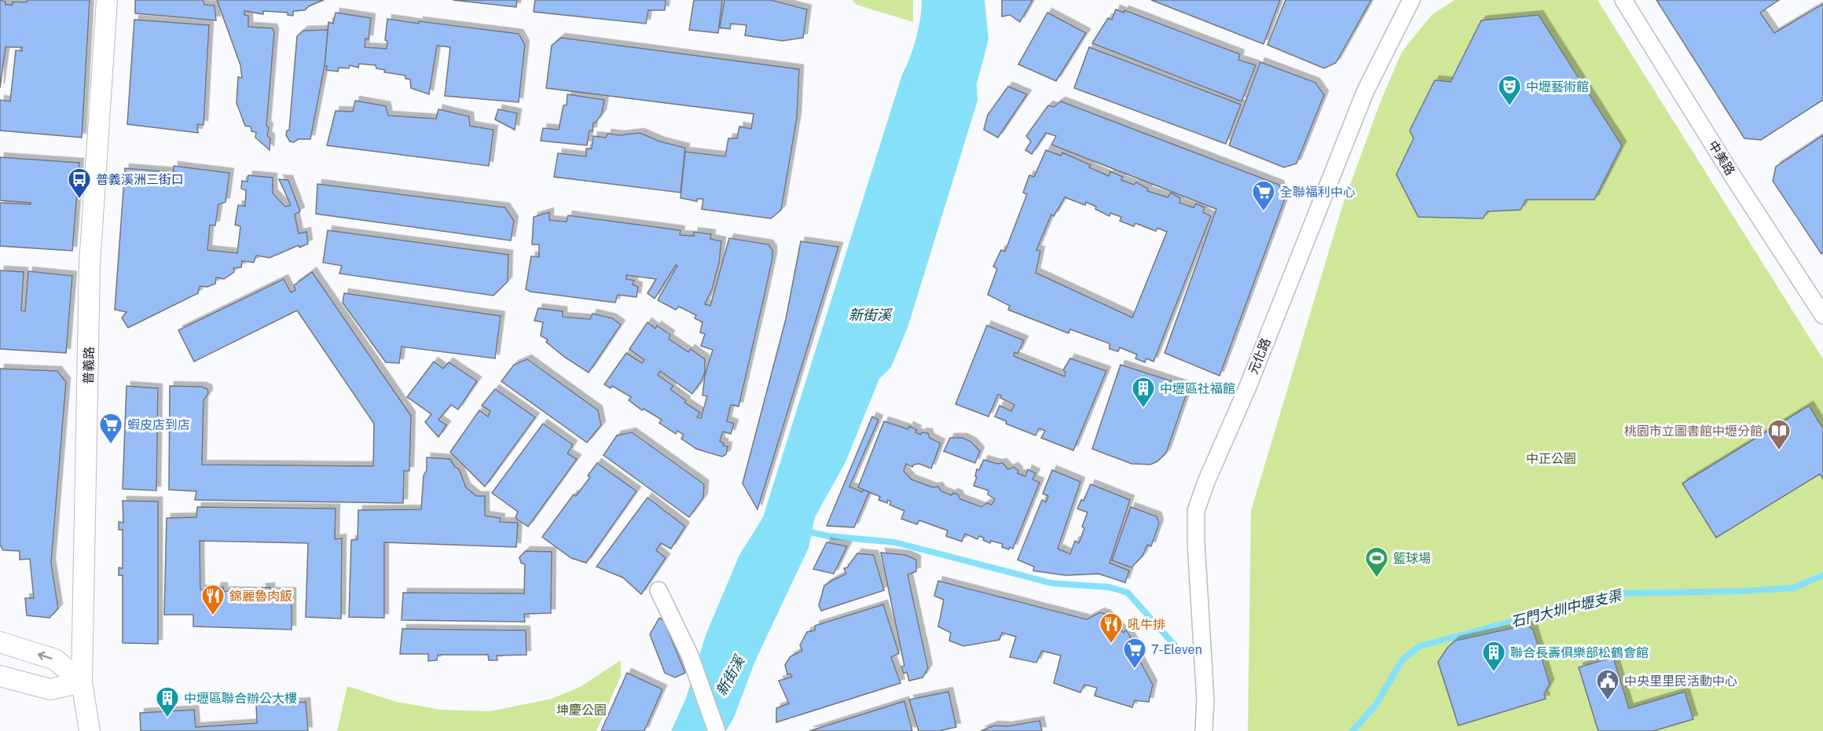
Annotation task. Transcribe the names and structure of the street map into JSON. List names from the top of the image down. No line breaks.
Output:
{"streets":{"street":["中美路","元化路","普義路"]},"water":["新街溪","石門大圳中壢支渠"],"parks":["中正公園","坤慶公園"],"places":{"theatre":["中壢藝術館"],"bus stop":["普義溪洲三街口"],"supermarket":["全聯福利中心","蝦皮店到店","7-Eleven"],"building":["中壢區社福館","聯合長壽俱樂部松鶴會館","中壢區聯合辦公大樓"],"library":["桃園市立圖書館中壢分館"],"sports":["籃球場"],"restaurant":["錦麗魯肉飯","吼牛排"],"public building":["中央里里民活動中心"]}}
